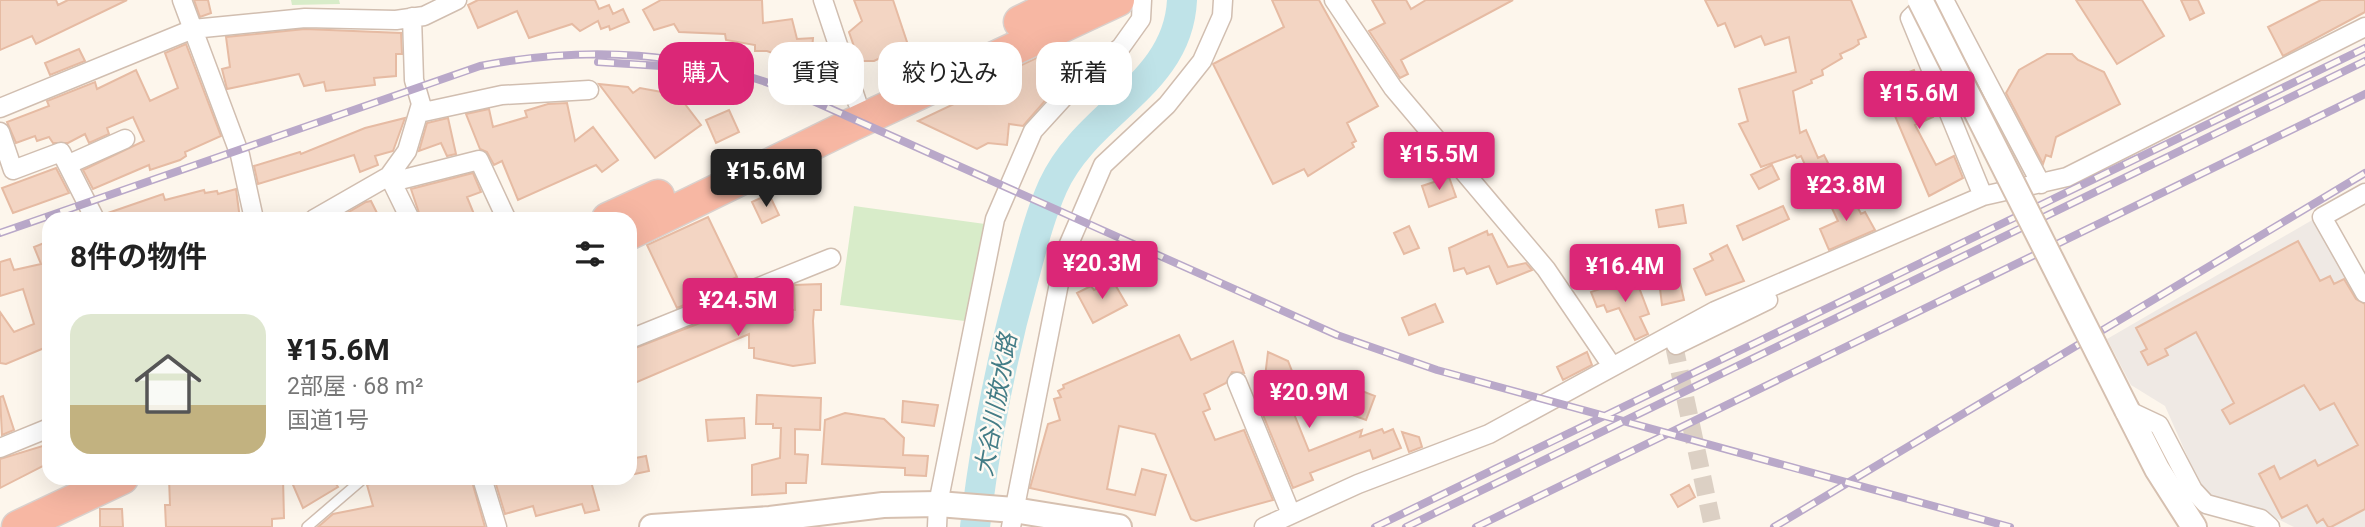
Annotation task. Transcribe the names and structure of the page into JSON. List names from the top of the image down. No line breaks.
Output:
{"water":["大谷川放水路"],"page":{"chip":["購入","賃貸","絞り込み","新着"],"price":["¥15.6M","¥15.5M","¥15.6M","¥23.8M","¥20.3M","¥16.4M","¥24.5M","¥20.9M"],"heading":"8件の物件","list":[{"name":"¥15.6M","note":"2部屋 · 68 m² · 国道1号"}]}}
